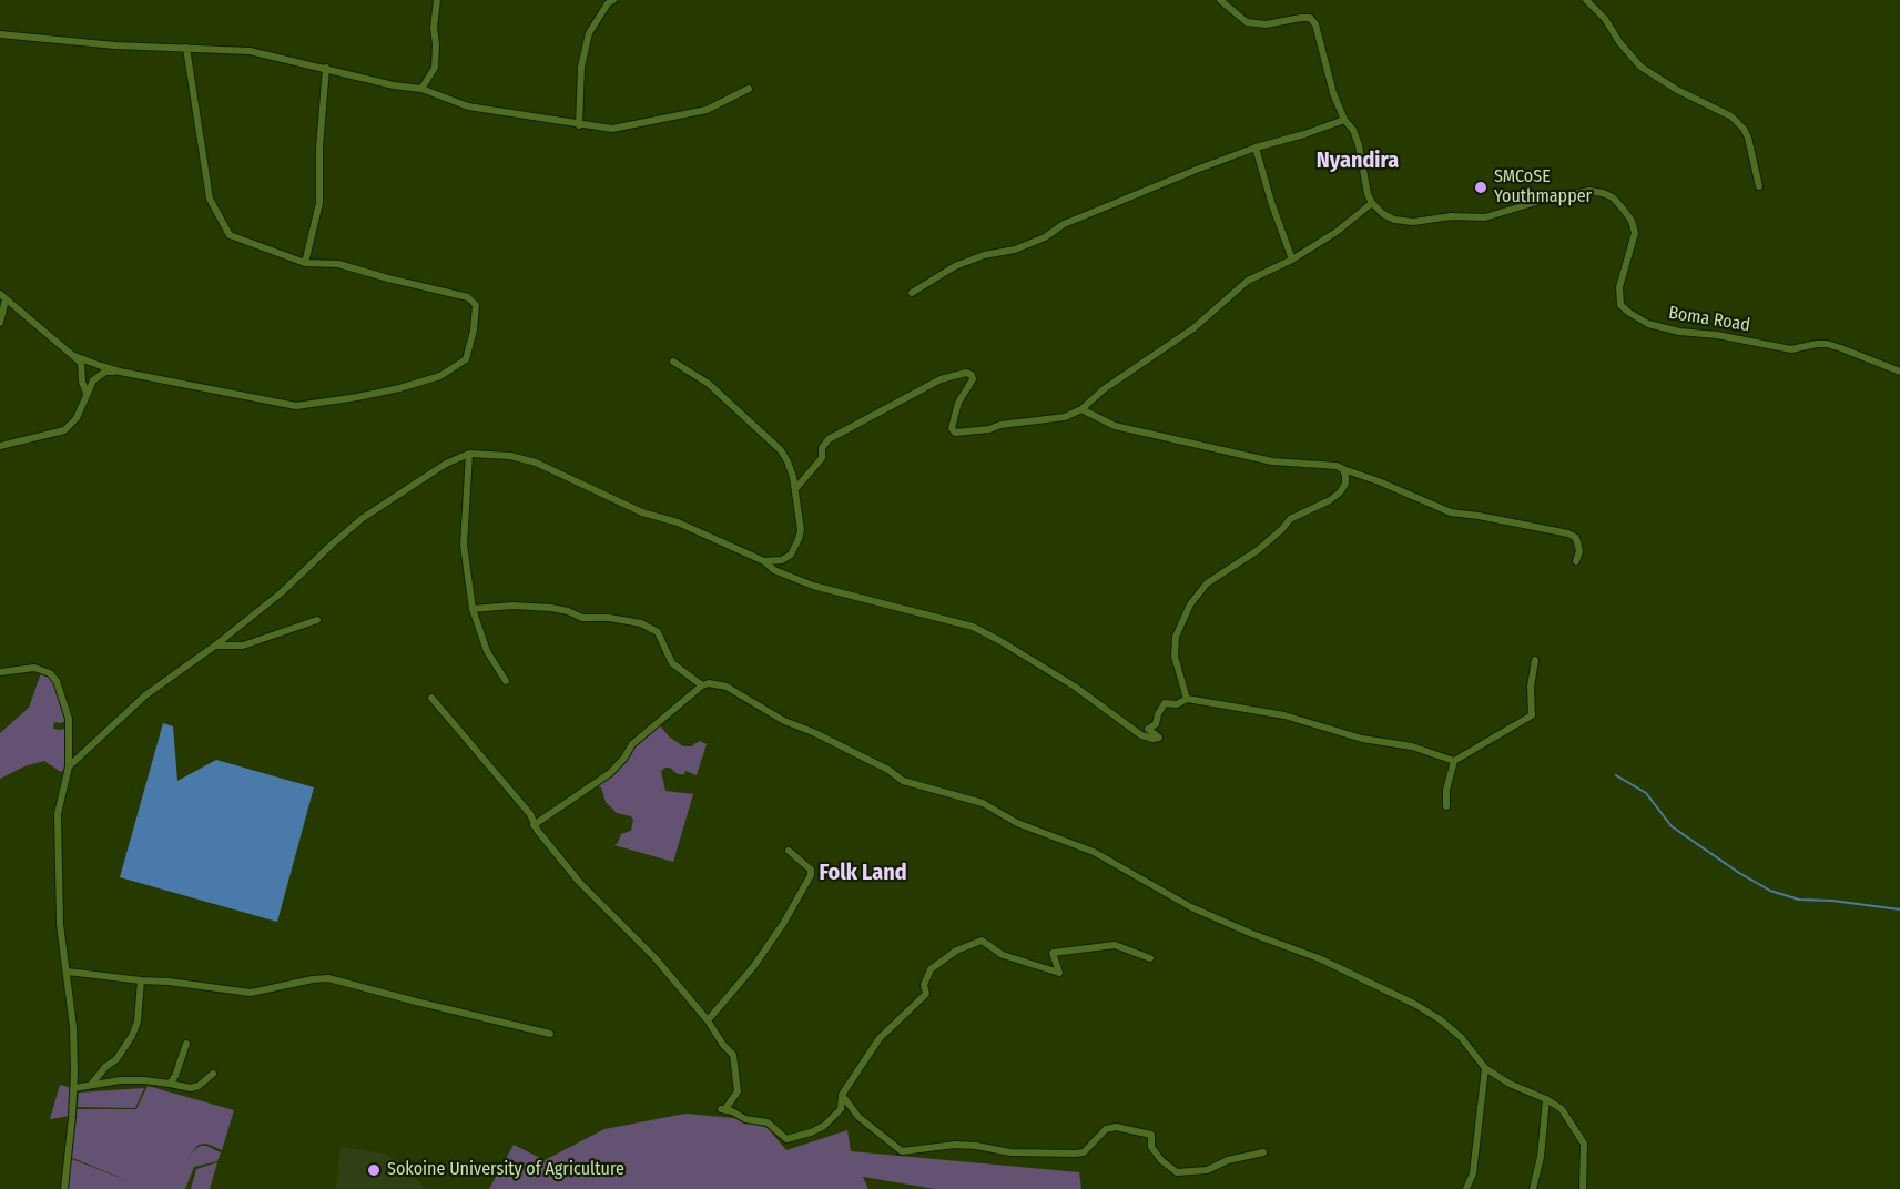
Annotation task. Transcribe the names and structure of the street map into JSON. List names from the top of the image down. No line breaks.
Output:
{"streets":{"street":["Boma Road"]},"districts":["Nyandira","Folk Land"],"places":["SMCoSE Youthmapper","Sokoine University of Agriculture"]}
